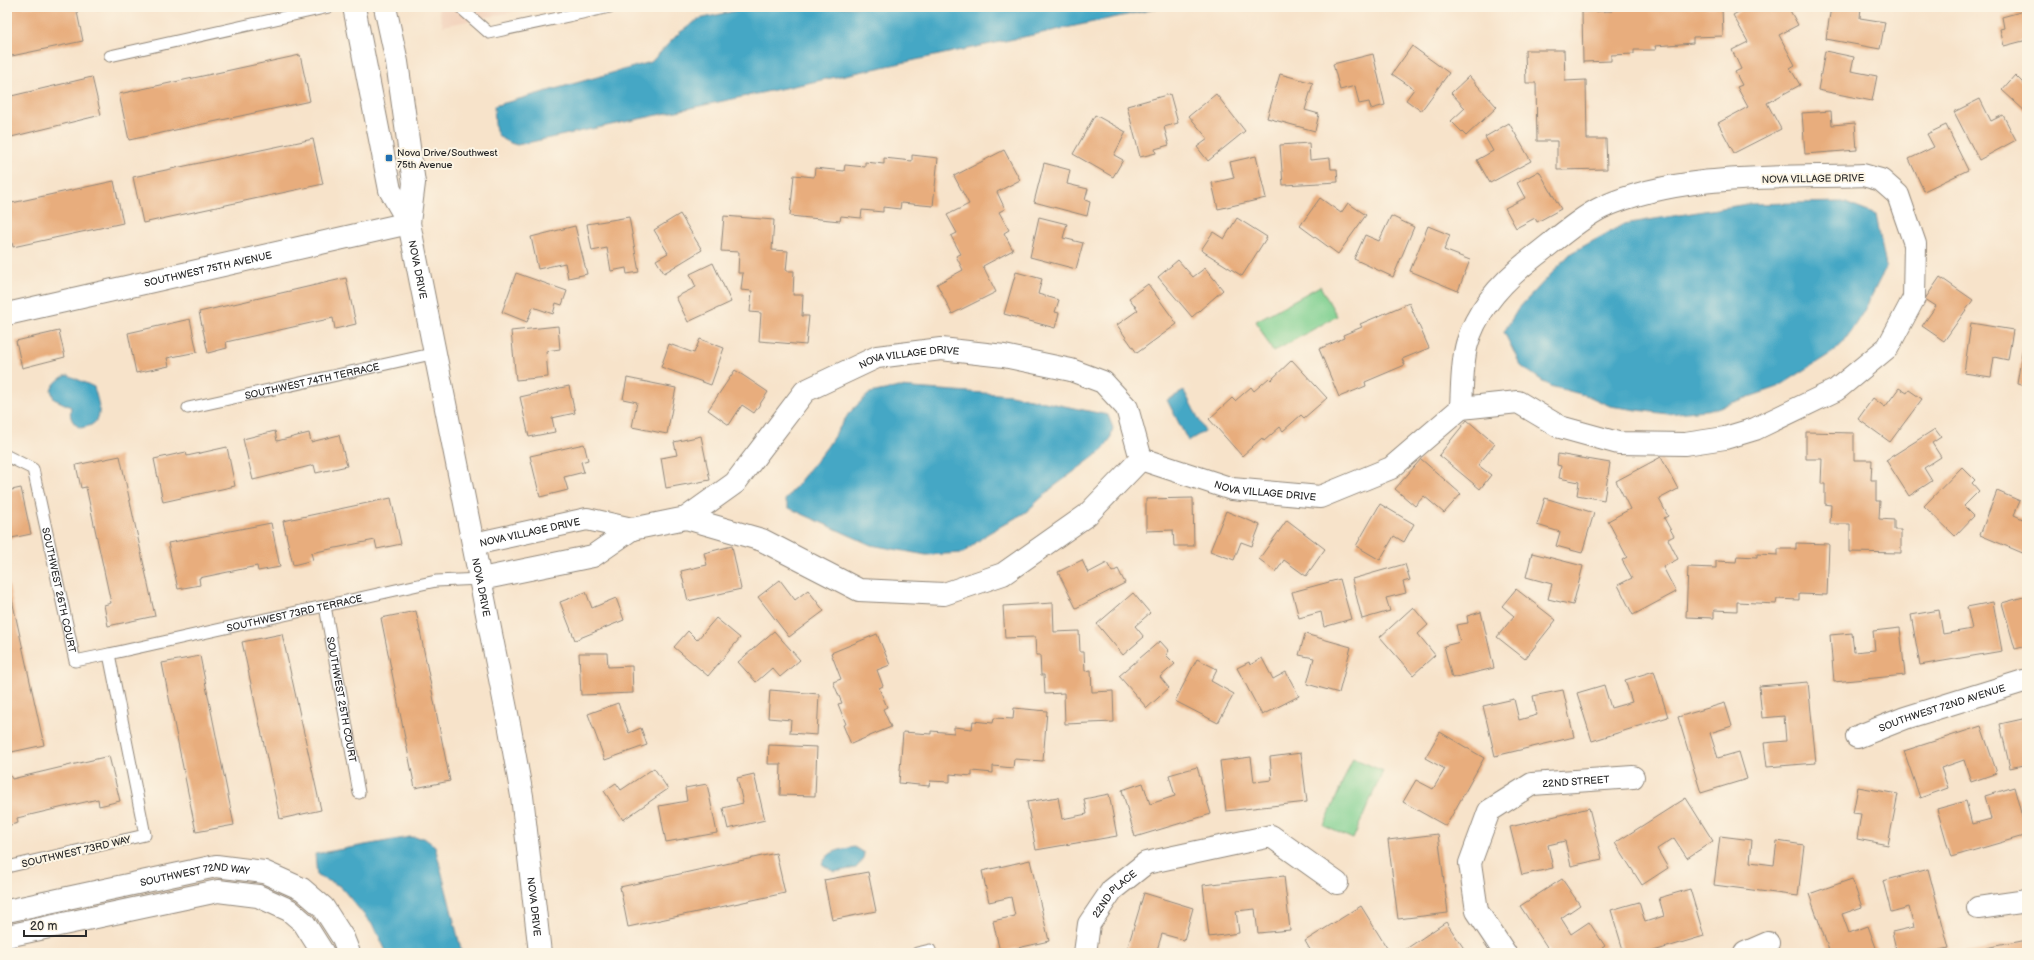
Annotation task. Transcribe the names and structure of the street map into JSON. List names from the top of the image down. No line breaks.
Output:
{"streets":{"street":["NOVA VILLAGE DRIVE","SOUTHWEST 75TH AVENUE","NOVA DRIVE","SOUTHWEST 72ND AVENUE","22ND STREET","SOUTHWEST 72ND WAY","22ND PLACE"],"lane":["SOUTHWEST 74TH TERRACE","SOUTHWEST 26TH COURT","SOUTHWEST 73RD TERRACE","SOUTHWEST 25TH COURT","SOUTHWEST 73RD WAY"]},"crossings":[["NOVA VILLAGE DRIVE","NOVA DRIVE"],["NOVA VILLAGE DRIVE","SOUTHWEST 73RD TERRACE"],["SOUTHWEST 75TH AVENUE","NOVA DRIVE"],["NOVA DRIVE","SOUTHWEST 74TH TERRACE"],["NOVA DRIVE","SOUTHWEST 73RD TERRACE"],["SOUTHWEST 26TH COURT","SOUTHWEST 73RD TERRACE"],["SOUTHWEST 26TH COURT","SOUTHWEST 73RD WAY"],["SOUTHWEST 73RD TERRACE","SOUTHWEST 25TH COURT"],["SOUTHWEST 73RD TERRACE","SOUTHWEST 73RD WAY"]],"places":{"transit":["Nova Drive/Southwest 75th Avenue"]},"scale_bar":"20 m"}
